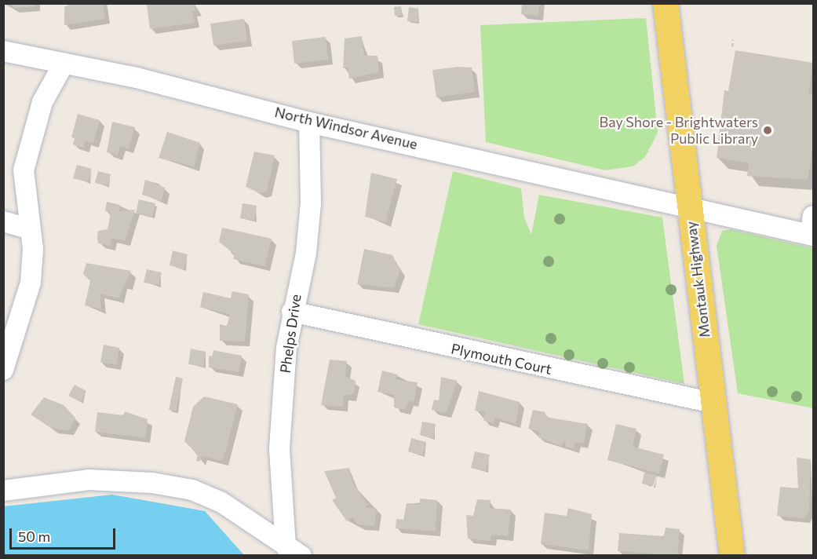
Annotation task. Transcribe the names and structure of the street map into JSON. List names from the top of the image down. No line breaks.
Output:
{"streets":{"main road":["Montauk Highway"],"street":["North Windsor Avenue","Phelps Drive","Plymouth Court"]},"crossings":[["North Windsor Avenue","Montauk Highway"],["North Windsor Avenue","Phelps Drive"],["Montauk Highway","Plymouth Court"],["Phelps Drive","Plymouth Court"]],"places":["Bay Shore - Brightwaters Public Library"],"scale_bar":"50 m"}
